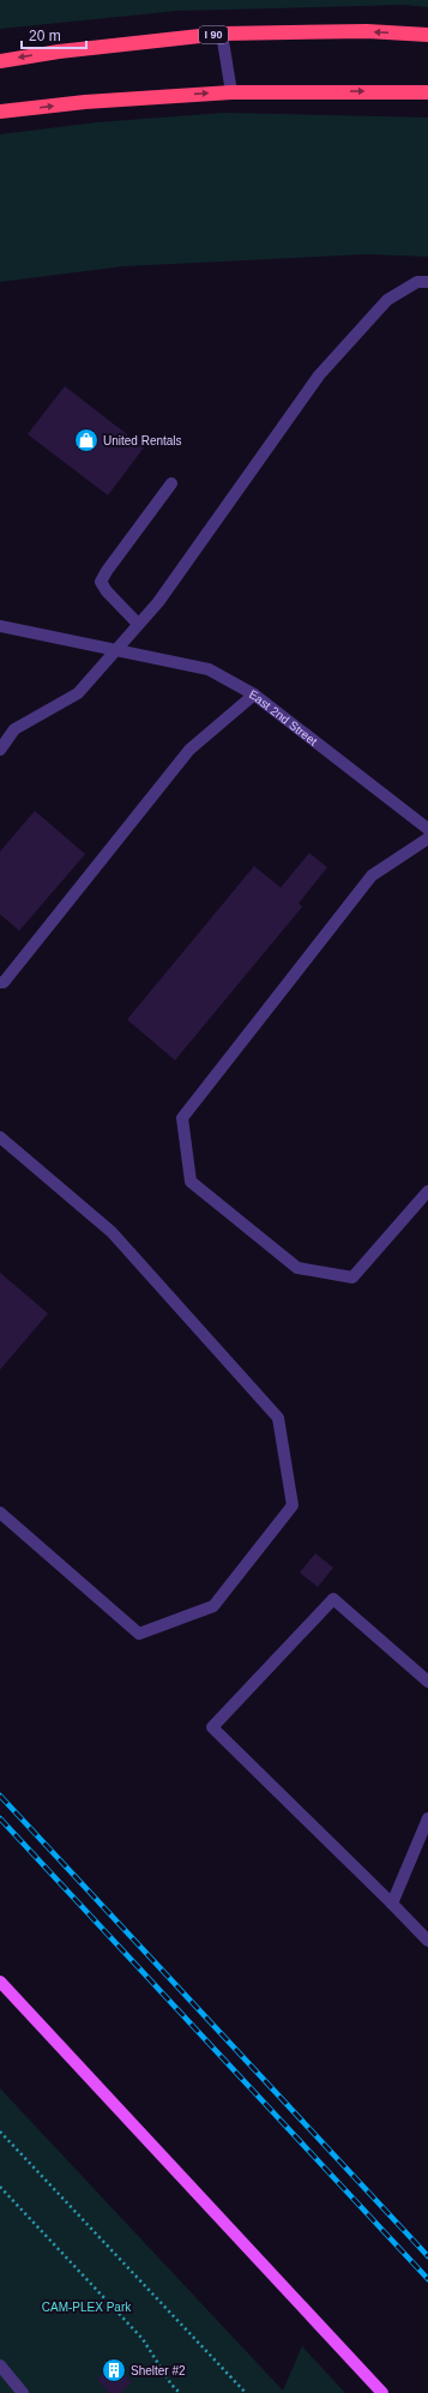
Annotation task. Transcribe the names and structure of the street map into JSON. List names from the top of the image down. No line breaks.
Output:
{"streets":{"highway":["I 90"],"street":["East 2nd Street"]},"parks":["CAM-PLEX Park"],"places":{"shop":["United Rentals"],"building":["Shelter #2"]},"scale_bar":"20 m"}
